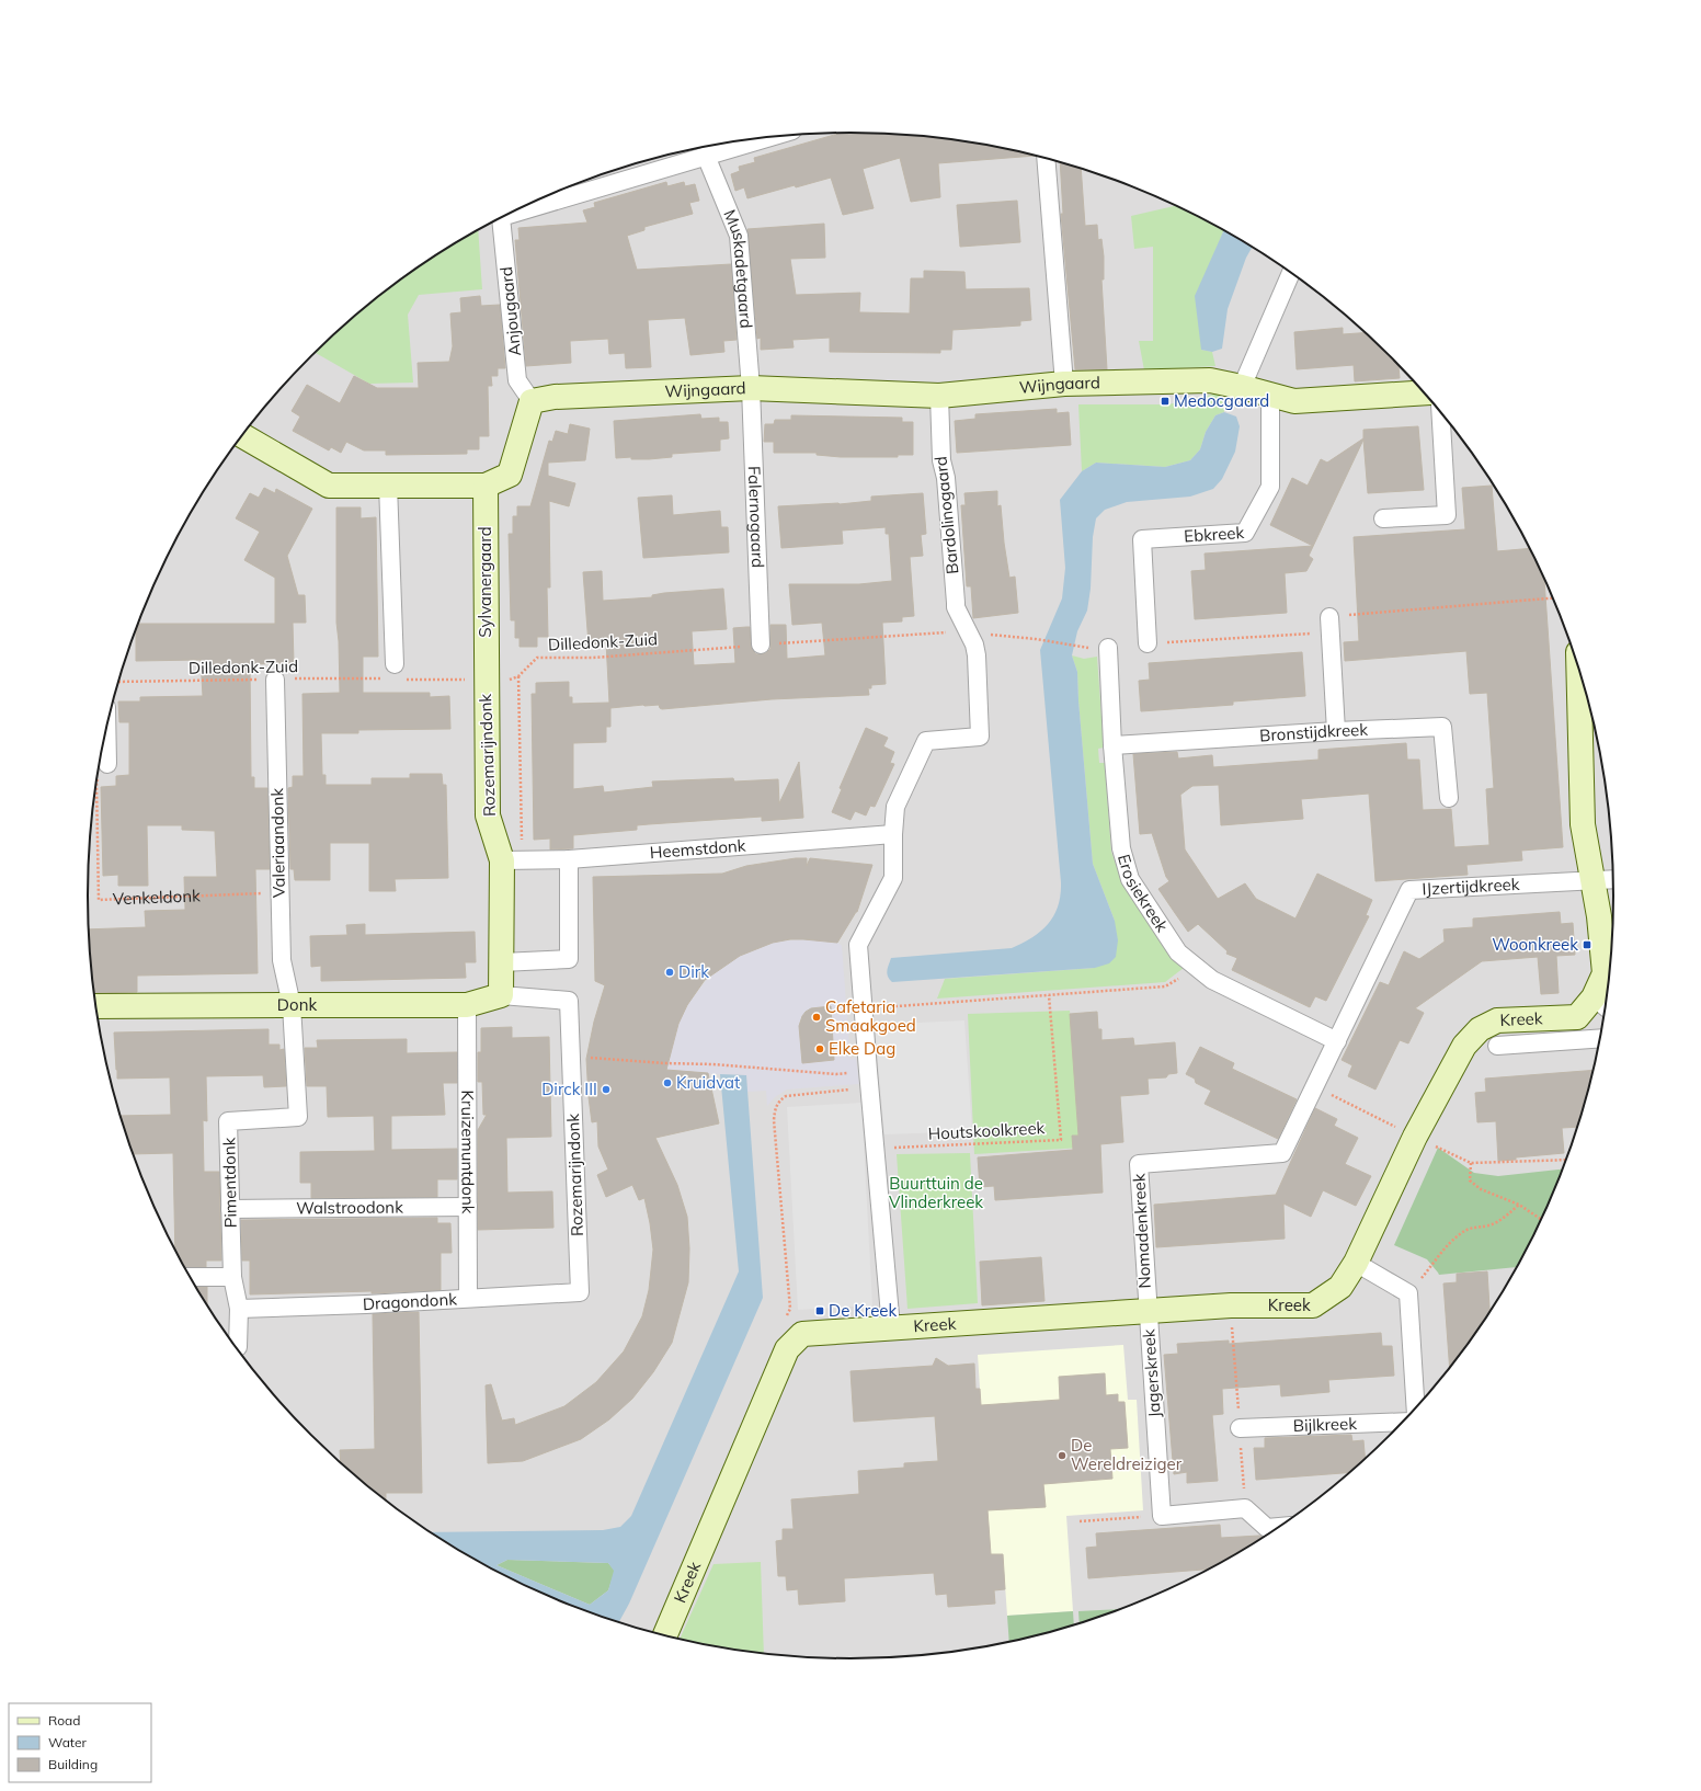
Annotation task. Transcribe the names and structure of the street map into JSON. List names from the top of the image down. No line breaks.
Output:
{"streets":{"street":["Muskadetgaard","Anjougaard","Wijngaard","Bardolinogaard","Falernogaard","Ebkreek","Sylvanergaard","Bronstijdkreek","Rozemarijndonk","Valeriaandonk","Heemstdonk","IJzertijdkreek","Erosiekreek","Donk","Kreek","Kruizemuntdonk","Pimentdonk","Walstroodonk","Nomadenkreek","Dragondonk","Jagerskreek","Bijlkreek"],"path":["Dilledonk-Zuid","Venkeldonk","Houtskoolkreek"]},"crossings":[["Muskadetgaard","Anjougaard"],["Muskadetgaard","Wijngaard"],["Muskadetgaard","Falernogaard"],["Anjougaard","Wijngaard"],["Wijngaard","Bardolinogaard"],["Wijngaard","Falernogaard"],["Bardolinogaard","Dilledonk-Zuid"],["Bardolinogaard","Heemstdonk"],["Falernogaard","Dilledonk-Zuid"],["Sylvanergaard","Rozemarijndonk"],["Dilledonk-Zuid","Valeriaandonk"],["Bronstijdkreek","Erosiekreek"],["Rozemarijndonk","Heemstdonk"],["Rozemarijndonk","Donk"],["Rozemarijndonk","Dragondonk"],["Valeriaandonk","Venkeldonk"],["Valeriaandonk","Donk"],["Valeriaandonk","Pimentdonk"],["IJzertijdkreek","Erosiekreek"],["IJzertijdkreek","Kreek"],["IJzertijdkreek","Nomadenkreek"],["Erosiekreek","Nomadenkreek"],["Donk","Kruizemuntdonk"],["Donk","Pimentdonk"],["Kreek","Nomadenkreek"],["Kreek","Jagerskreek"],["Kruizemuntdonk","Walstroodonk"],["Kruizemuntdonk","Dragondonk"],["Pimentdonk","Walstroodonk"],["Pimentdonk","Dragondonk"],["Nomadenkreek","Jagerskreek"]],"parks":["Buurttuin de Vlinderkreek"],"places":{"transit":["Medocgaard","Woonkreek","De Kreek"],"other":["Dirk","Cafetaria Smaakgoed","Elke Dag","Kruidvat","Dirck III","De Wereldreiziger"]},"legend":["Road","Water","Building"]}
